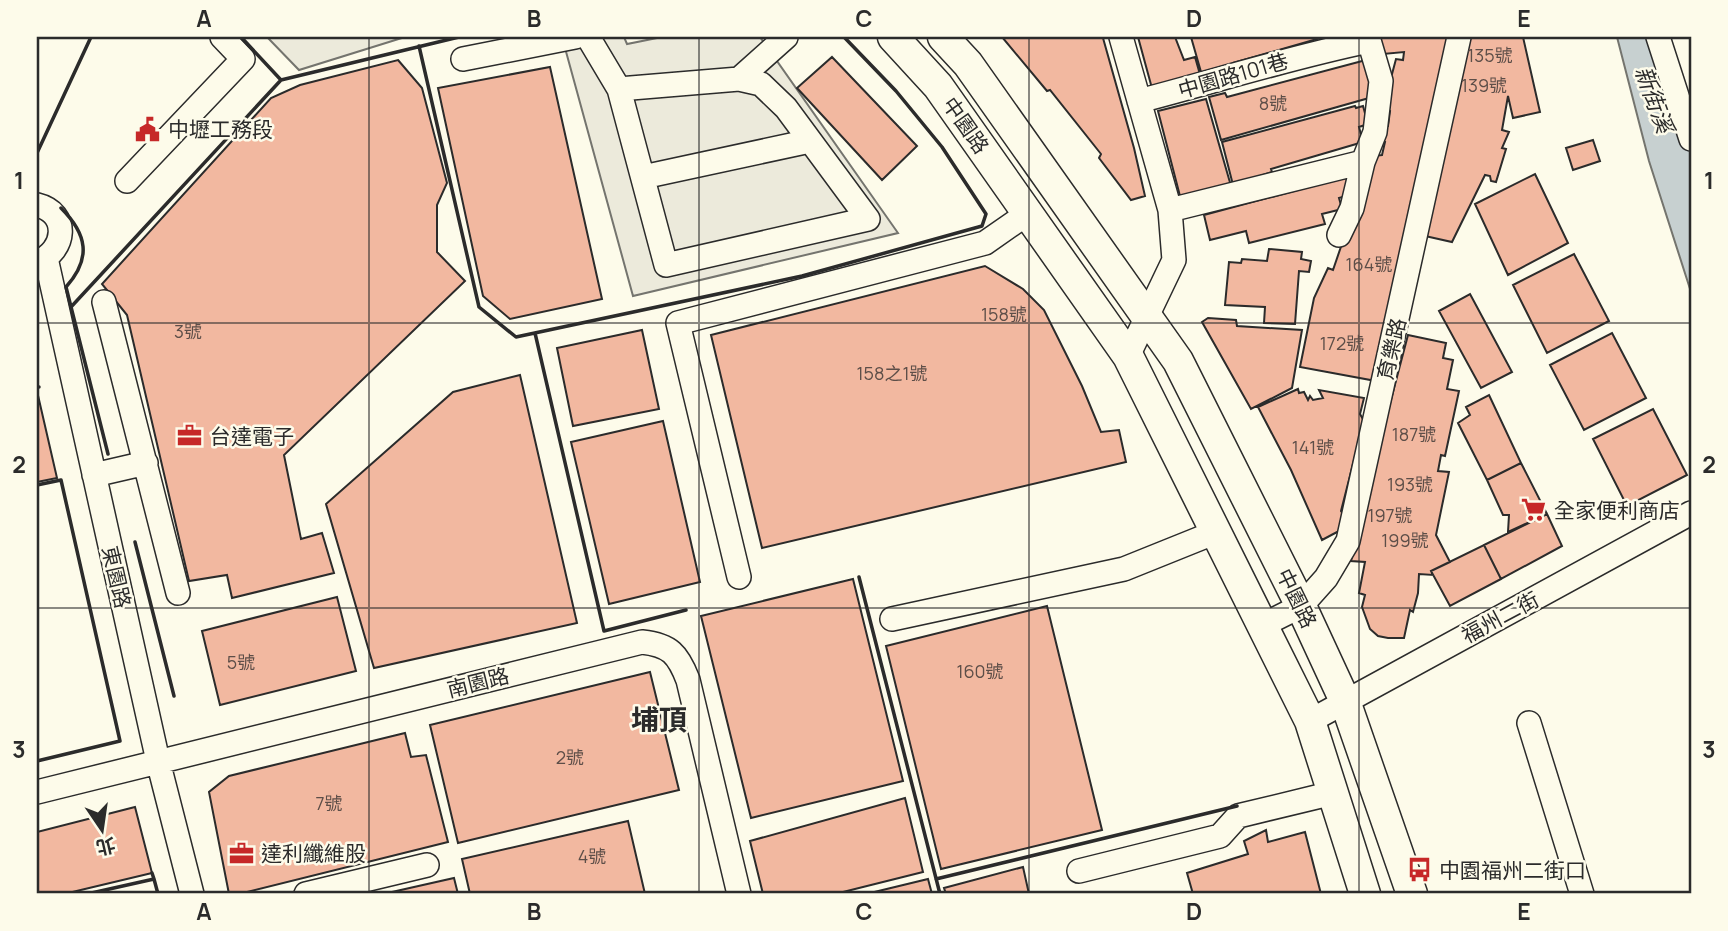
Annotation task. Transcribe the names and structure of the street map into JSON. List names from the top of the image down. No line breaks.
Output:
{"streets":{"main road":["中園路"],"street":["中園路101巷","育樂路","東園路","福州二街","南園路"]},"crossings":[["中園路","育樂路"],["中園路","福州二街"],["東園路","南園路"]],"districts":["埔頂"],"water":["新街溪"],"places":{"public building":["中壢工務段"],"office":["台達電子","達利纖維股"],"supermarket":["全家便利商店"],"bus stop":["中園福州二街口"]},"house_numbers":["135號","139號","8號","164號","158號","3號","172號","158之1號","187號","141號","193號","197號","199號","5號","160號","2號","7號","4號"],"north":"bottom","grid":{"columns":["A","B","C","D","E"],"rows":["1","2","3"]}}
